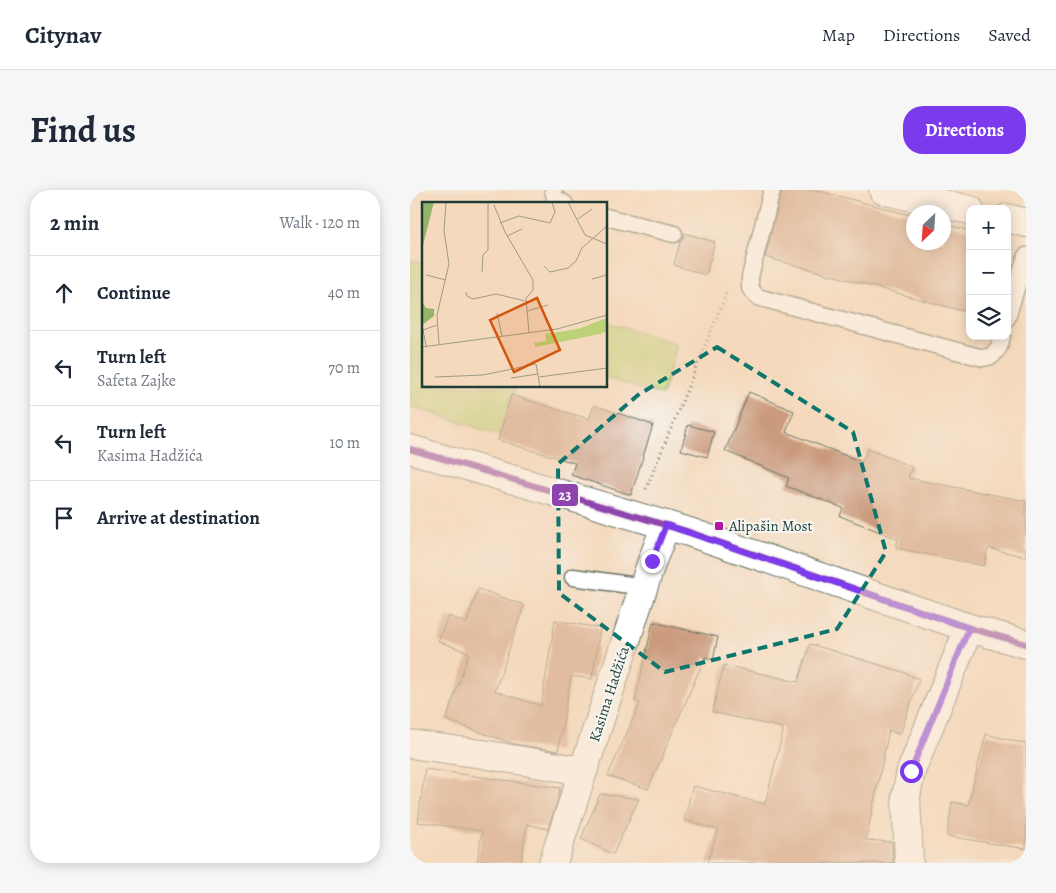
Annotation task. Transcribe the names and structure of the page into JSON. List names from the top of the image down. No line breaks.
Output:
{"streets":{"street":["Kasima Hadžića"]},"places":{"transit":["Alipašin Most"]},"lines":["transit line 23"],"north":"bottom left","page":{"header":"Citynav","nav":["Map","Directions","Saved"],"title":"Find us","buttons":"Directions","heading":["2 min","Walk · 120 m"],"map_buttons":["+","−"],"list":[["Continue","40 m"],["Turn left","Safeta Zajke","70 m"],["Turn left","Kasima Hadžića","10 m"],"Arrive at destination"]}}
